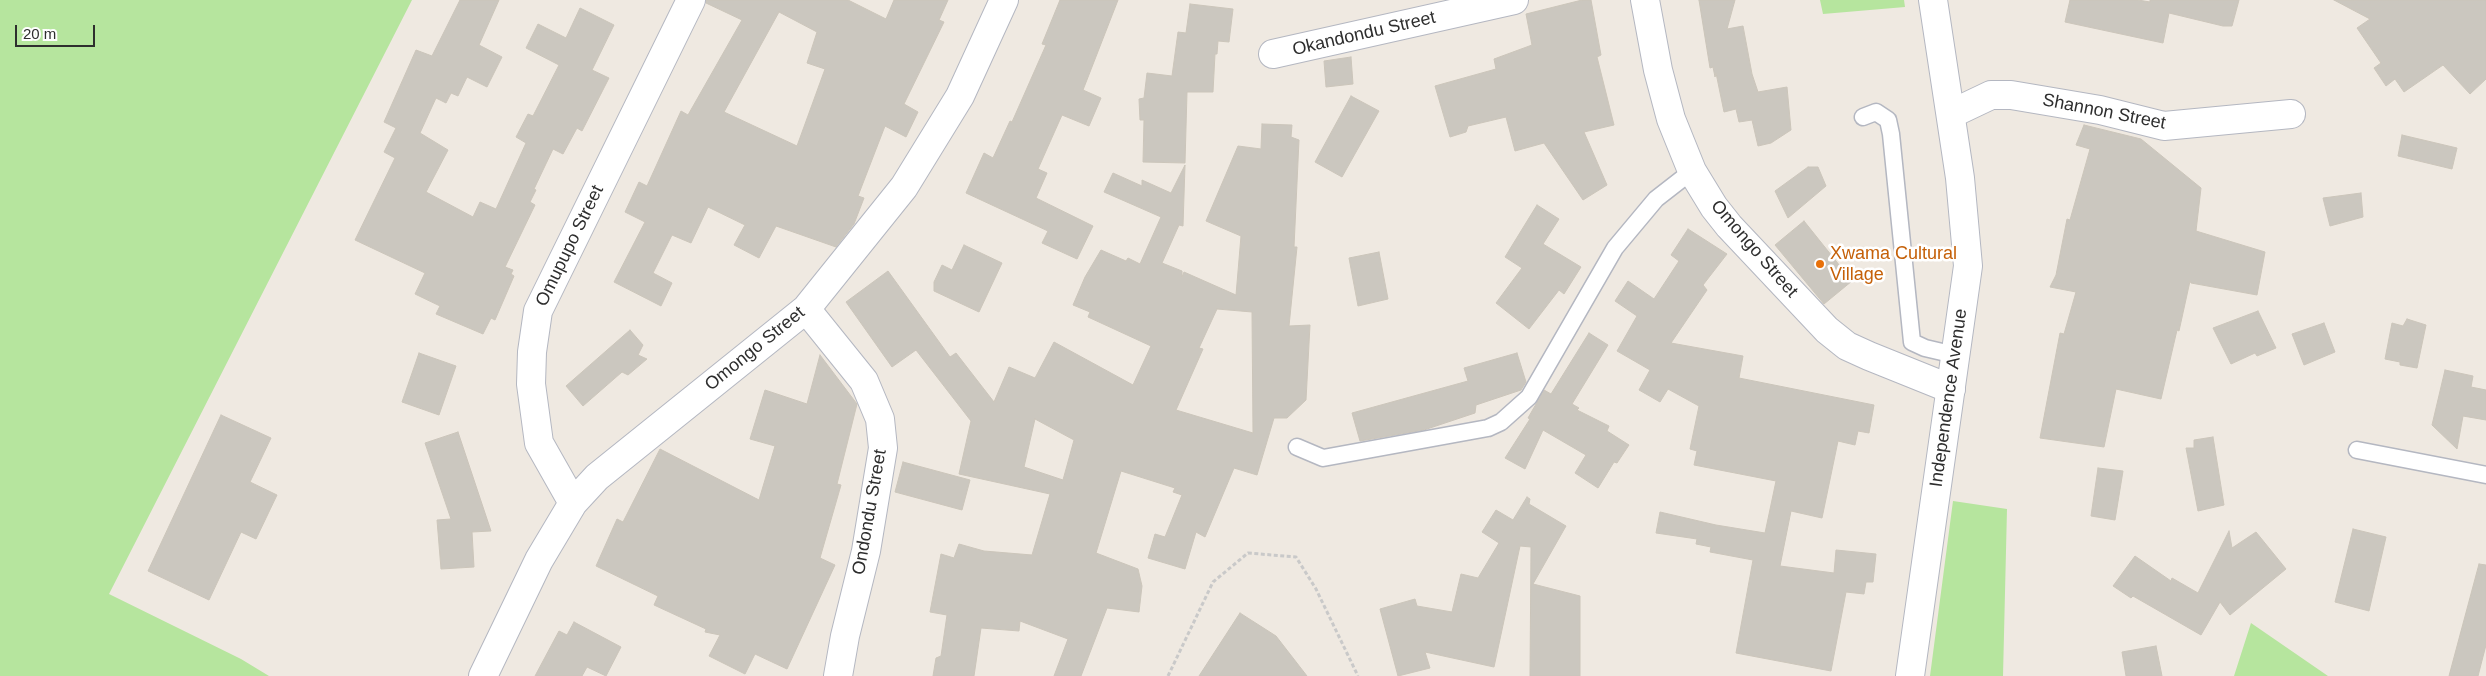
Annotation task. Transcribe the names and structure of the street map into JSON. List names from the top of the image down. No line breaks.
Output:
{"streets":{"street":["Okandondu Street","Shannon Street","Omupupo Street","Omongo Street","Independence Avenue","Ondondu Street"]},"crossings":[["Shannon Street","Independence Avenue"],["Omupupo Street","Omongo Street"],["Omongo Street","Independence Avenue"],["Omongo Street","Ondondu Street"]],"places":["Xwama Cultural Village"],"scale_bar":"20 m"}
